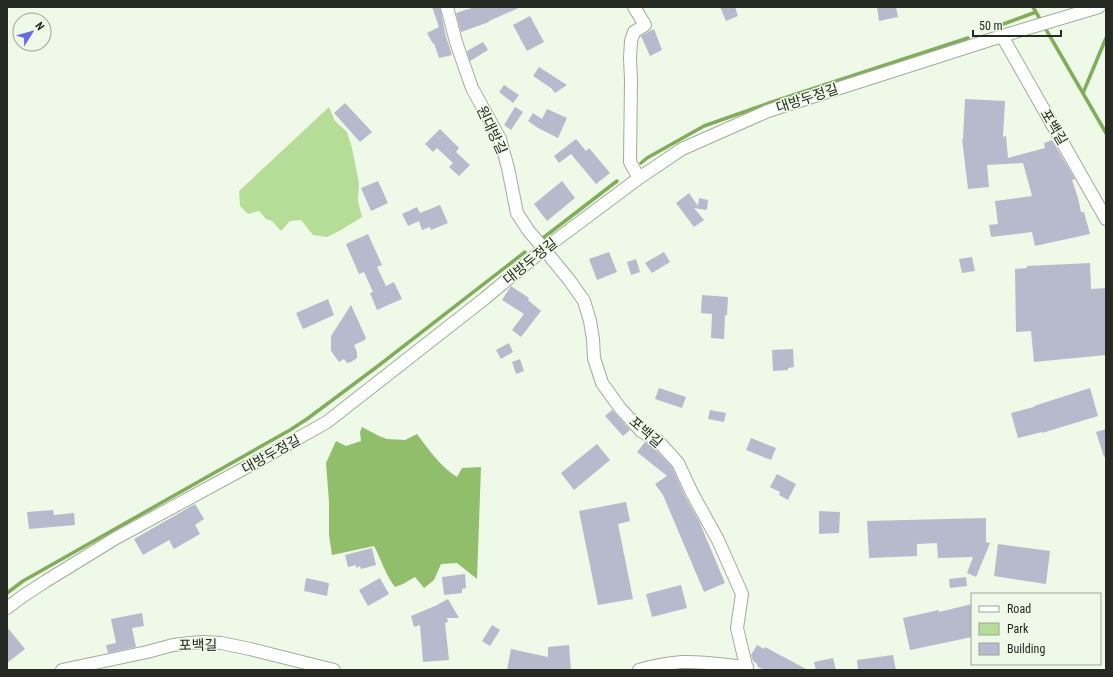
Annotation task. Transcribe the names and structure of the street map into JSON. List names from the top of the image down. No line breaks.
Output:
{"streets":{"street":["대방두정길","포백길","원대방길"]},"crossings":[["대방두정길","포백길"],["대방두정길","원대방길"],["포백길","원대방길"]],"legend":["Road","Park","Building"],"scale_bar":"50 m","north":"top right"}
